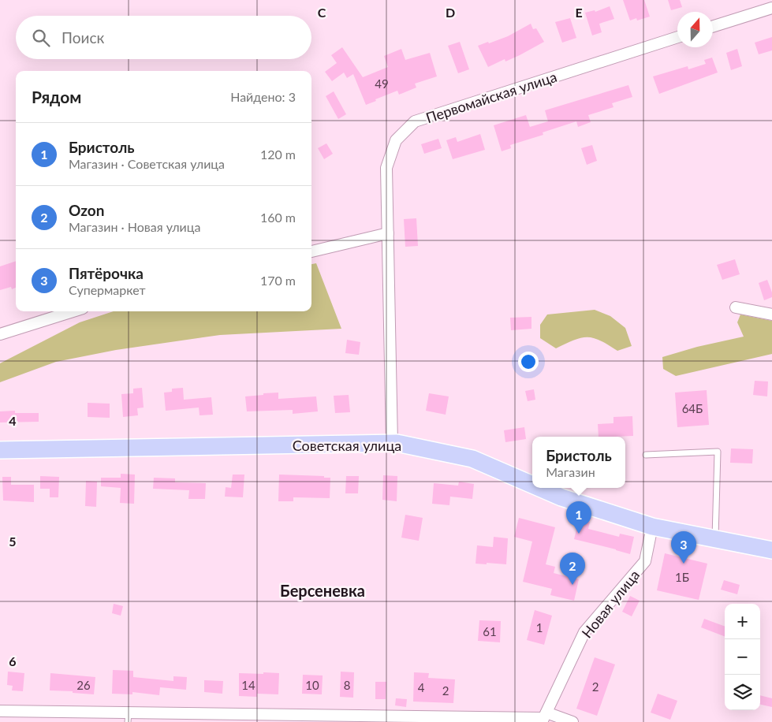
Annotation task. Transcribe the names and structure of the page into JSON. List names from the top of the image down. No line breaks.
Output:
{"streets":{"main road":["Советская улица"],"street":["Первомайская улица","Новая улица"]},"crossings":[["Первомайская улица","Советская улица"],["Советская улица","Новая улица"]],"districts":["Берсеневка"],"house_numbers":["49","64Б","1Б","1","61","26","14","10","8","2","4","2"],"north":"top","page":{"search":"Поиск","heading":["Рядом","Найдено: 3"],"list":[{"mark":"1","name":"Бристоль","note":"Магазин · Советская улица","value":"120 m"},{"mark":"2","name":"Ozon","note":"Магазин · Новая улица","value":"160 m"},{"mark":"3","name":"Пятёрочка","note":"Супермаркет","value":"170 m"}],"popup":["Бристоль","Магазин"],"pins":["1","3","2"],"map_buttons":["+","−"]},"grid":{"columns":["C","D","E"],"rows":["4","5","6"]}}
